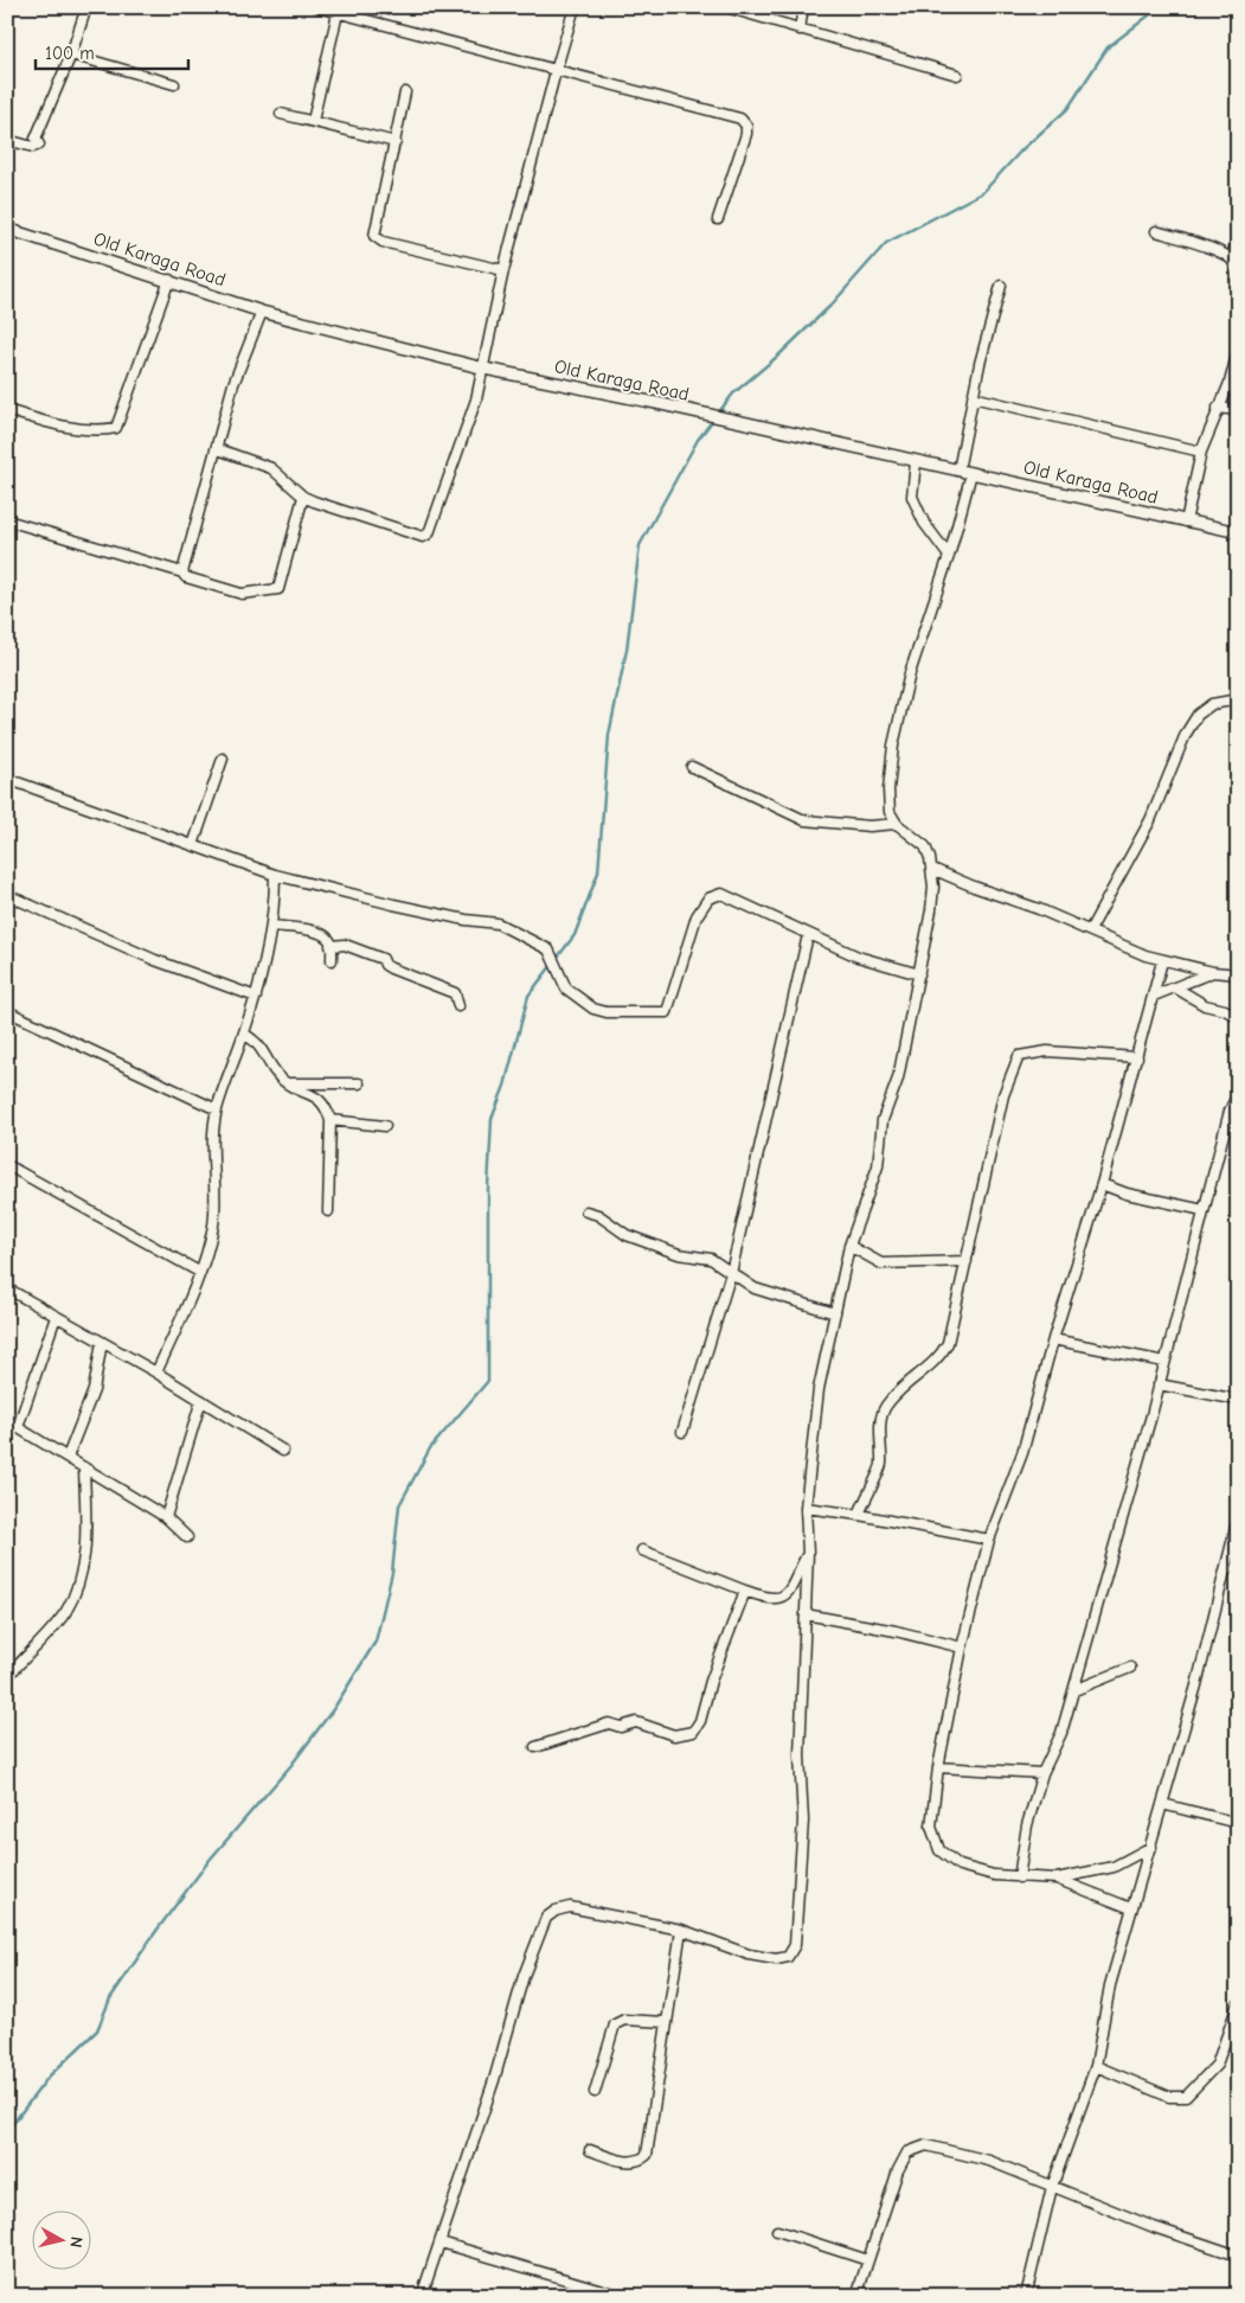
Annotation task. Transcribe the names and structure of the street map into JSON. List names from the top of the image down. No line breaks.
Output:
{"streets":{"street":["Old Karaga Road"]},"scale_bar":"100 m","north":"right"}
